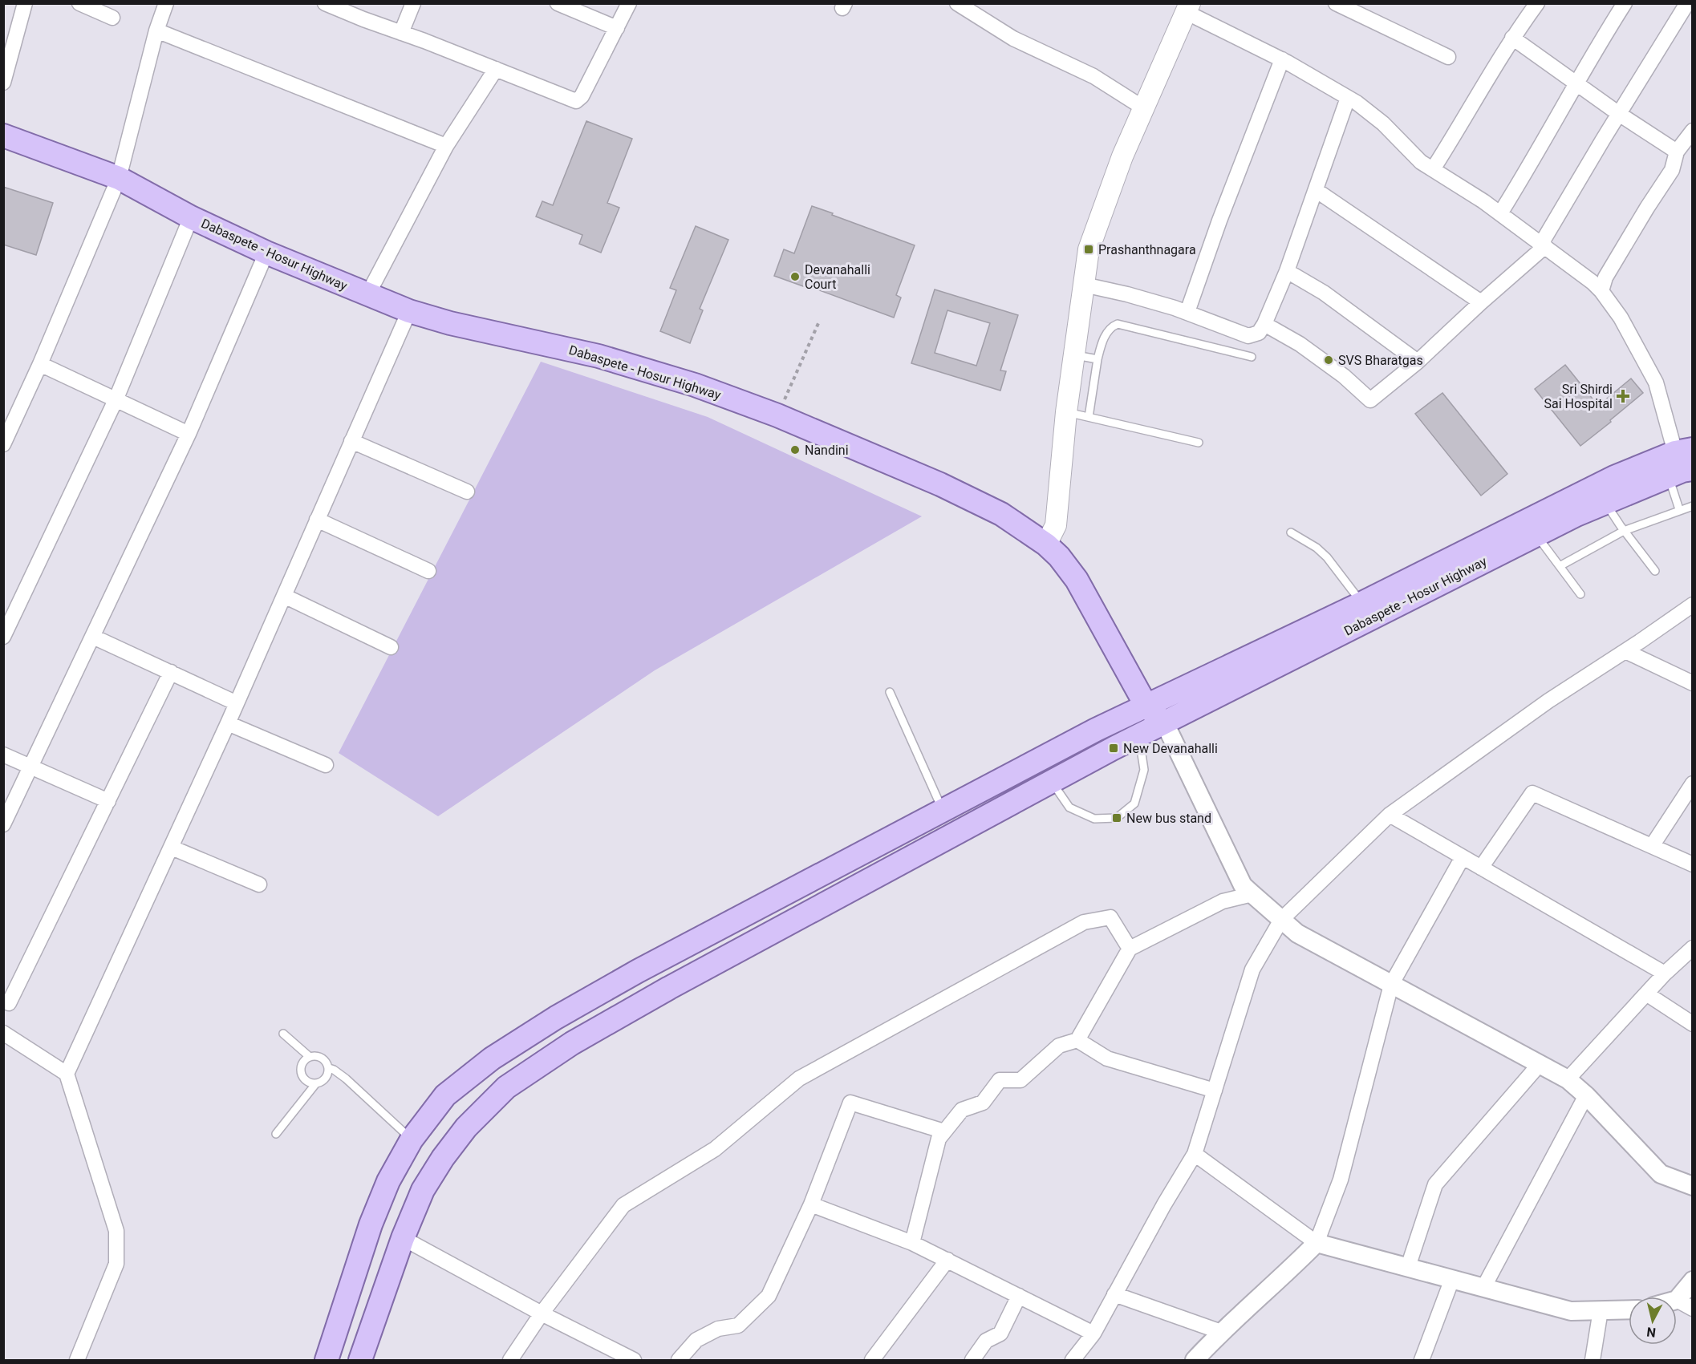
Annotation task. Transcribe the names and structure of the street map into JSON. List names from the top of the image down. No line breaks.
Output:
{"streets":{"main road":["Dabaspete - Hosur Highway"]},"places":{"transit":["Prashanthnagara","New Devanahalli","New bus stand"],"other":["Devanahalli Court","SVS Bharatgas","Nandini"],"health":["Sri Shirdi Sai Hospital"]},"north":"bottom"}
